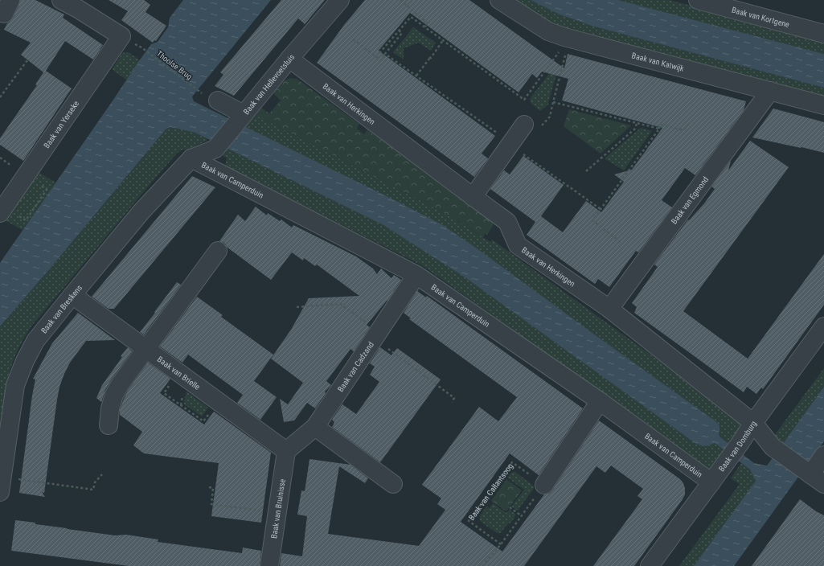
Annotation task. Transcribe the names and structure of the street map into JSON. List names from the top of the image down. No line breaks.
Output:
{"streets":{"street":["Baak van Kortgene","Baak van Katwijk","Baak van Hellevoetsluis","Baak van Herkingen","Baak van Yerseke","Baak van Camperduin","Baak van Egmond","Baak van Breskens","Baak van Cadzand","Baak van Brielle","Baak van Domburg","Baak van Bruinisse"],"path":["Thoolse Brug","Baak van Callantsoog"]},"crossings":[["Baak van Katwijk","Baak van Egmond"],["Baak van Hellevoetsluis","Baak van Herkingen"],["Baak van Hellevoetsluis","Baak van Camperduin"],["Baak van Hellevoetsluis","Baak van Breskens"],["Baak van Herkingen","Baak van Egmond"],["Baak van Herkingen","Baak van Domburg"],["Baak van Camperduin","Baak van Breskens"],["Baak van Camperduin","Baak van Cadzand"],["Baak van Camperduin","Baak van Domburg"],["Baak van Breskens","Baak van Brielle"],["Baak van Cadzand","Baak van Brielle"],["Baak van Cadzand","Baak van Bruinisse"],["Baak van Brielle","Baak van Bruinisse"]]}
